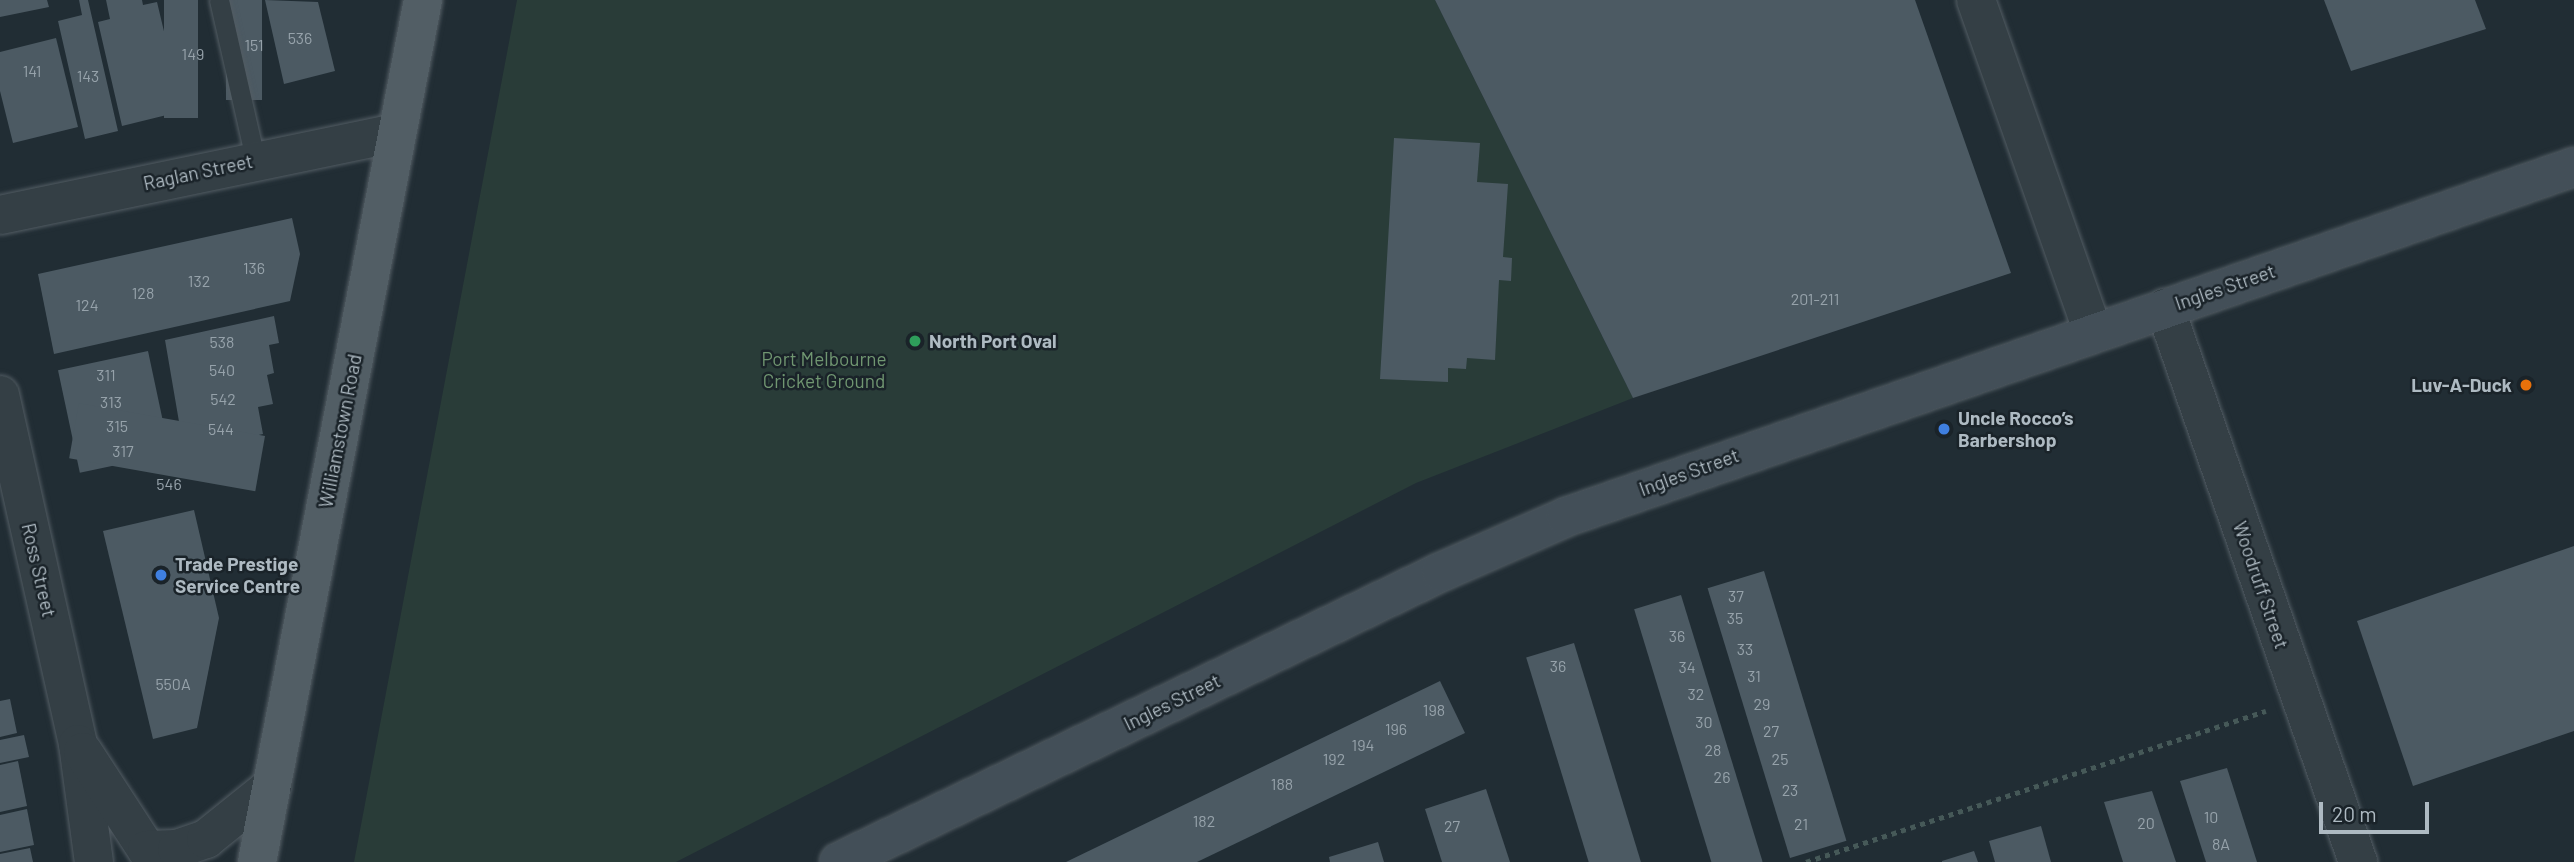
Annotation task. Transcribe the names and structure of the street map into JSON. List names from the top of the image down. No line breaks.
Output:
{"streets":{"main road":["Williamstown Road"],"street":["Raglan Street","Ingles Street","Ross Street","Woodruff Street"]},"crossings":[["Raglan Street","Williamstown Road"],["Ingles Street","Woodruff Street"],["Williamstown Road","Ross Street"]],"parks":["Port Melbourne Cricket Ground"],"places":["North Port Oval","Luv-A-Duck","Uncle Rocco’s Barbershop","Trade Prestige Service Centre"],"house_numbers":["536","151","149","141","143","136","132","128","201-211","124","538","540","311","542","313","315","544","317","546","37","35","36","33","36","34","31","550A","32","29","198","30","196","27","194","28","192","25","26","188","23","10","182","20","21","27","8A"],"scale_bar":"20 m"}
